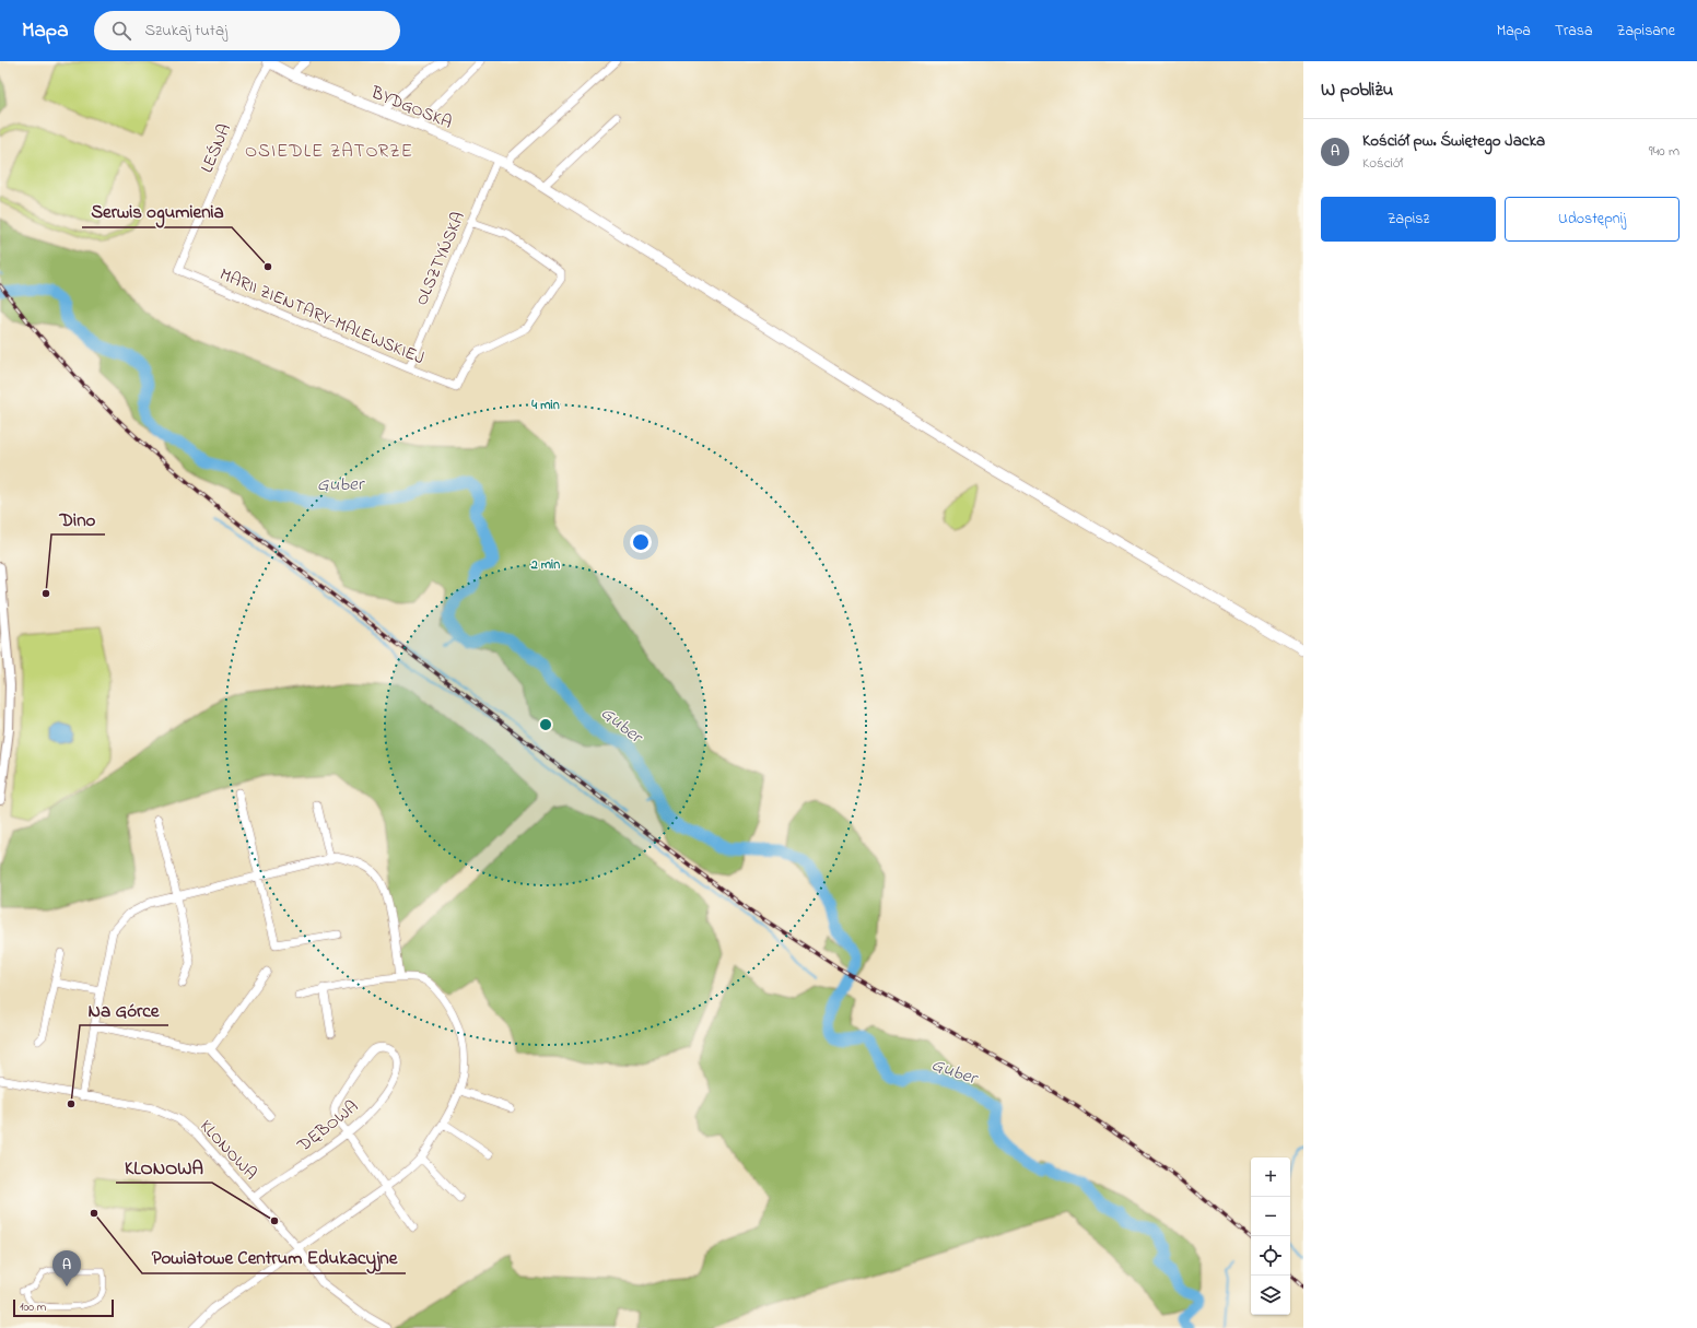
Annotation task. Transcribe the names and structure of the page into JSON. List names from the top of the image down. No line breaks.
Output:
{"streets":{"main road":["BYDGOSKA"],"street":["LEŚNA","OLSZTYŃSKA","MARII ZIENTARY-MALEWSKIEJ","DĘBOWA","KLONOWA"]},"crossings":[["BYDGOSKA","LEŚNA"],["BYDGOSKA","OLSZTYŃSKA"],["LEŚNA","MARII ZIENTARY-MALEWSKIEJ"],["OLSZTYŃSKA","MARII ZIENTARY-MALEWSKIEJ"],["DĘBOWA","KLONOWA"]],"districts":["OSIEDLE ZATORZE"],"water":["Guber"],"places":["Serwis ogumienia","Dino","Na Górce","Powiatowe Centrum Edukacyjne","KLONOWA"],"scale_bar":"100 m","page":{"header":"Mapa","search":"Szukaj tutaj","nav":["Mapa","Trasa","Zapisane"],"heading":"W pobliżu","list":[{"mark":"A","name":"Kościół pw. Świętego Jacka","note":"Kościół","value":"940 m"}],"buttons":["Zapisz","Udostępnij"],"map_buttons":["+","−"],"pins":"A","scale":"100 m"},"rings":["4 min","2 min"]}
